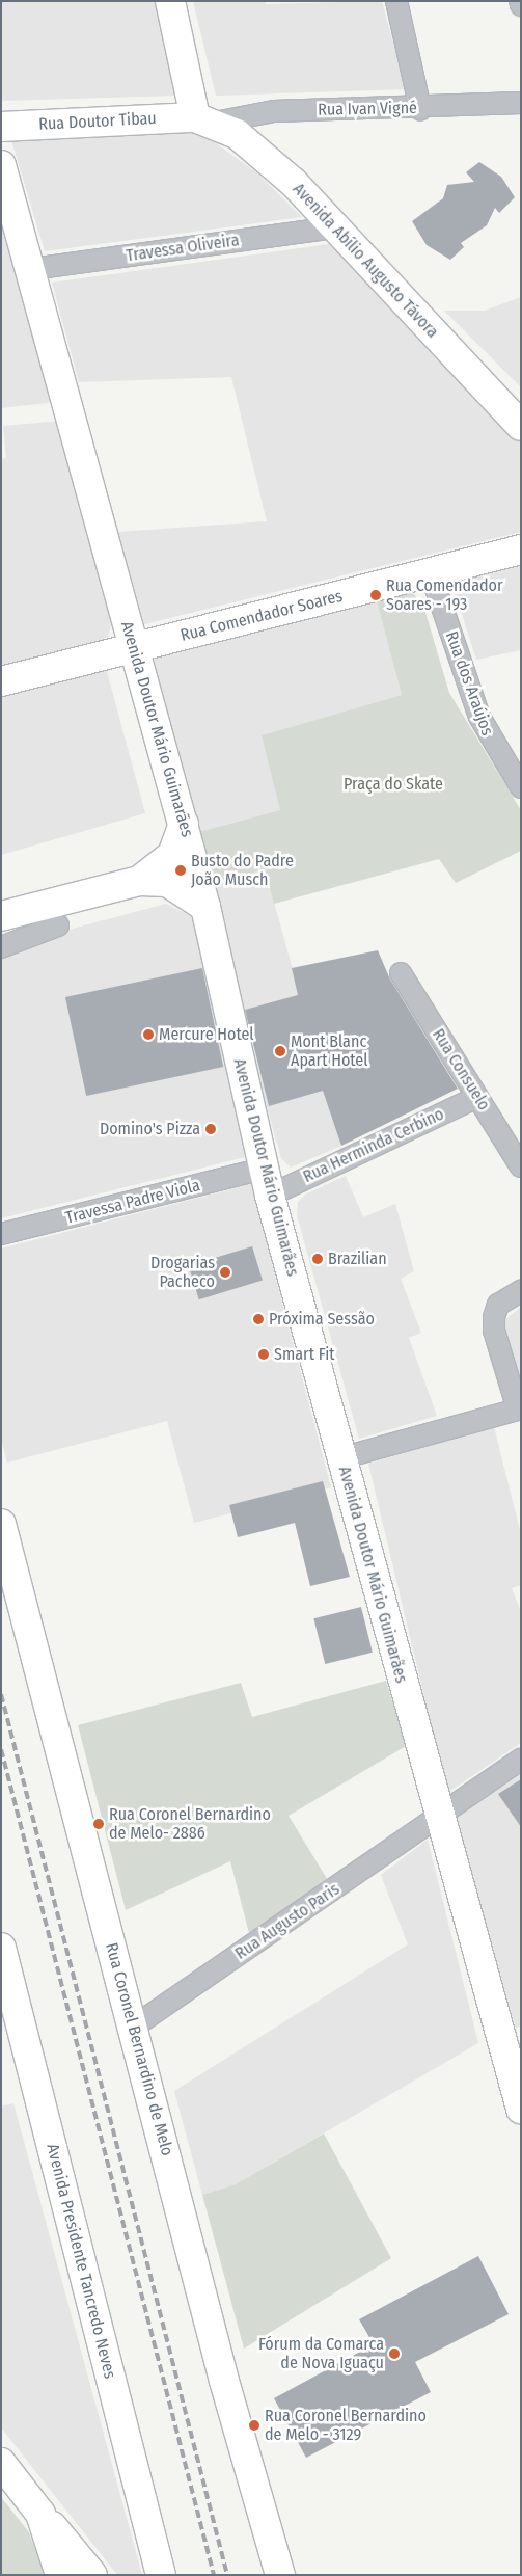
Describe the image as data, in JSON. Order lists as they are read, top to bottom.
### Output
{
  "streets": {
    "main road": [
      "Rua Doutor Tibau",
      "Avenida Abílio Augusto Távora",
      "Rua Comendador Soares",
      "Avenida Doutor Mário Guimarães",
      "Rua Coronel Bernardino de Melo",
      "Avenida Presidente Tancredo Neves"
    ],
    "street": [
      "Rua Ivan Vigné",
      "Travessa Oliveira",
      "Rua dos Araújos",
      "Rua Consuelo",
      "Rua Herminda Cerbino",
      "Travessa Padre Viola",
      "Rua Augusto Paris"
    ]
  },
  "crossings": [
    ["Rua Ivan Vigné", "Rua Doutor Tibau"],
    ["Rua Ivan Vigné", "Avenida Abílio Augusto Távora"],
    ["Rua Doutor Tibau", "Avenida Abílio Augusto Távora"],
    ["Travessa Oliveira", "Avenida Abílio Augusto Távora"],
    ["Travessa Oliveira", "Avenida Doutor Mário Guimarães"],
    ["Rua Comendador Soares", "Rua dos Araújos"],
    ["Rua Comendador Soares", "Avenida Doutor Mário Guimarães"],
    ["Avenida Doutor Mário Guimarães", "Rua Herminda Cerbino"],
    ["Avenida Doutor Mário Guimarães", "Travessa Padre Viola"],
    ["Avenida Doutor Mário Guimarães", "Rua Augusto Paris"],
    ["Rua Consuelo", "Rua Herminda Cerbino"],
    ["Rua Herminda Cerbino", "Travessa Padre Viola"],
    ["Rua Augusto Paris", "Rua Coronel Bernardino de Melo"]
  ],
  "parks": ["Praça do Skate"],
  "places": [
    "Rua Comendador Soares - 193",
    "Busto do Padre João Musch",
    "Mercure Hotel",
    "Mont Blanc Apart Hotel",
    "Domino's Pizza",
    "Brazilian",
    "Drogarias Pacheco",
    "Próxima Sessão",
    "Smart Fit",
    "Rua Coronel Bernardino de Melo- 2886",
    "Fórum da Comarca de Nova Iguaçu",
    "Rua Coronel Bernardino de Melo - 3129"
  ]
}
